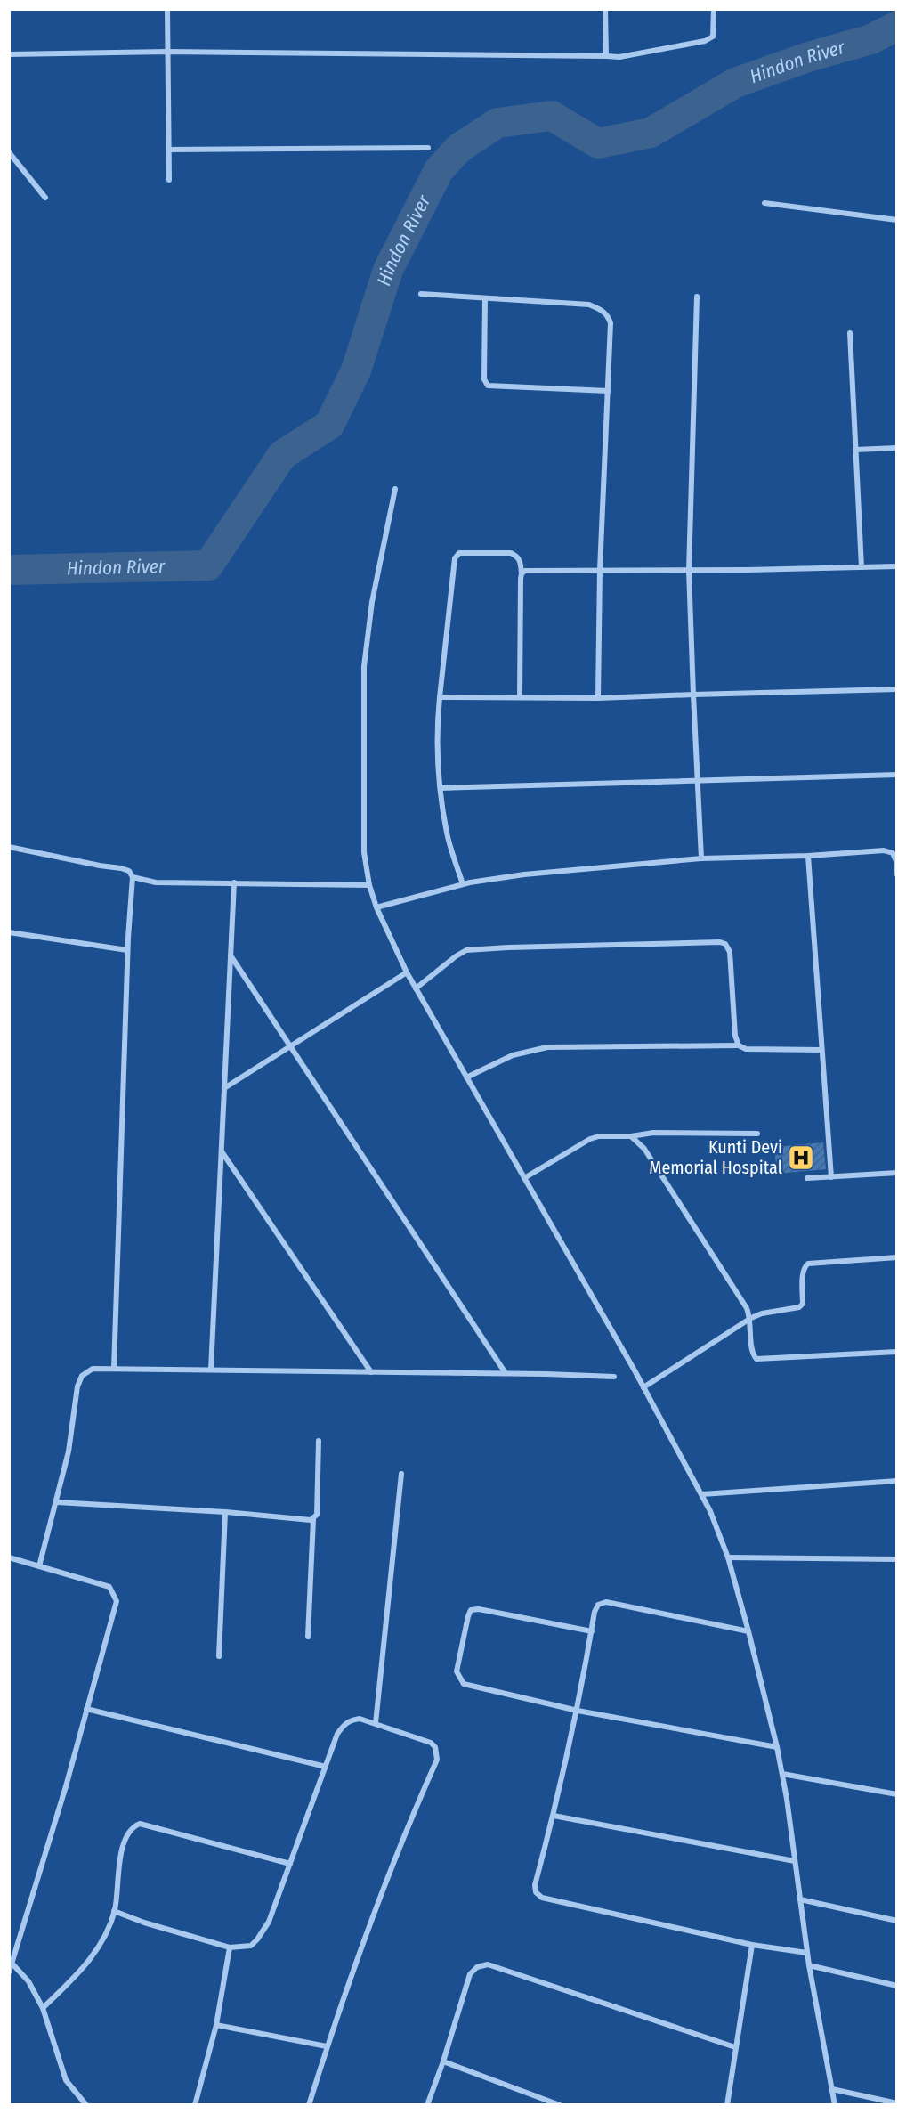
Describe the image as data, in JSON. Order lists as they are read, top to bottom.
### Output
{
  "water": ["Hindon River"],
  "places": {
    "hospital": ["Kunti Devi Memorial Hospital"]
  }
}
